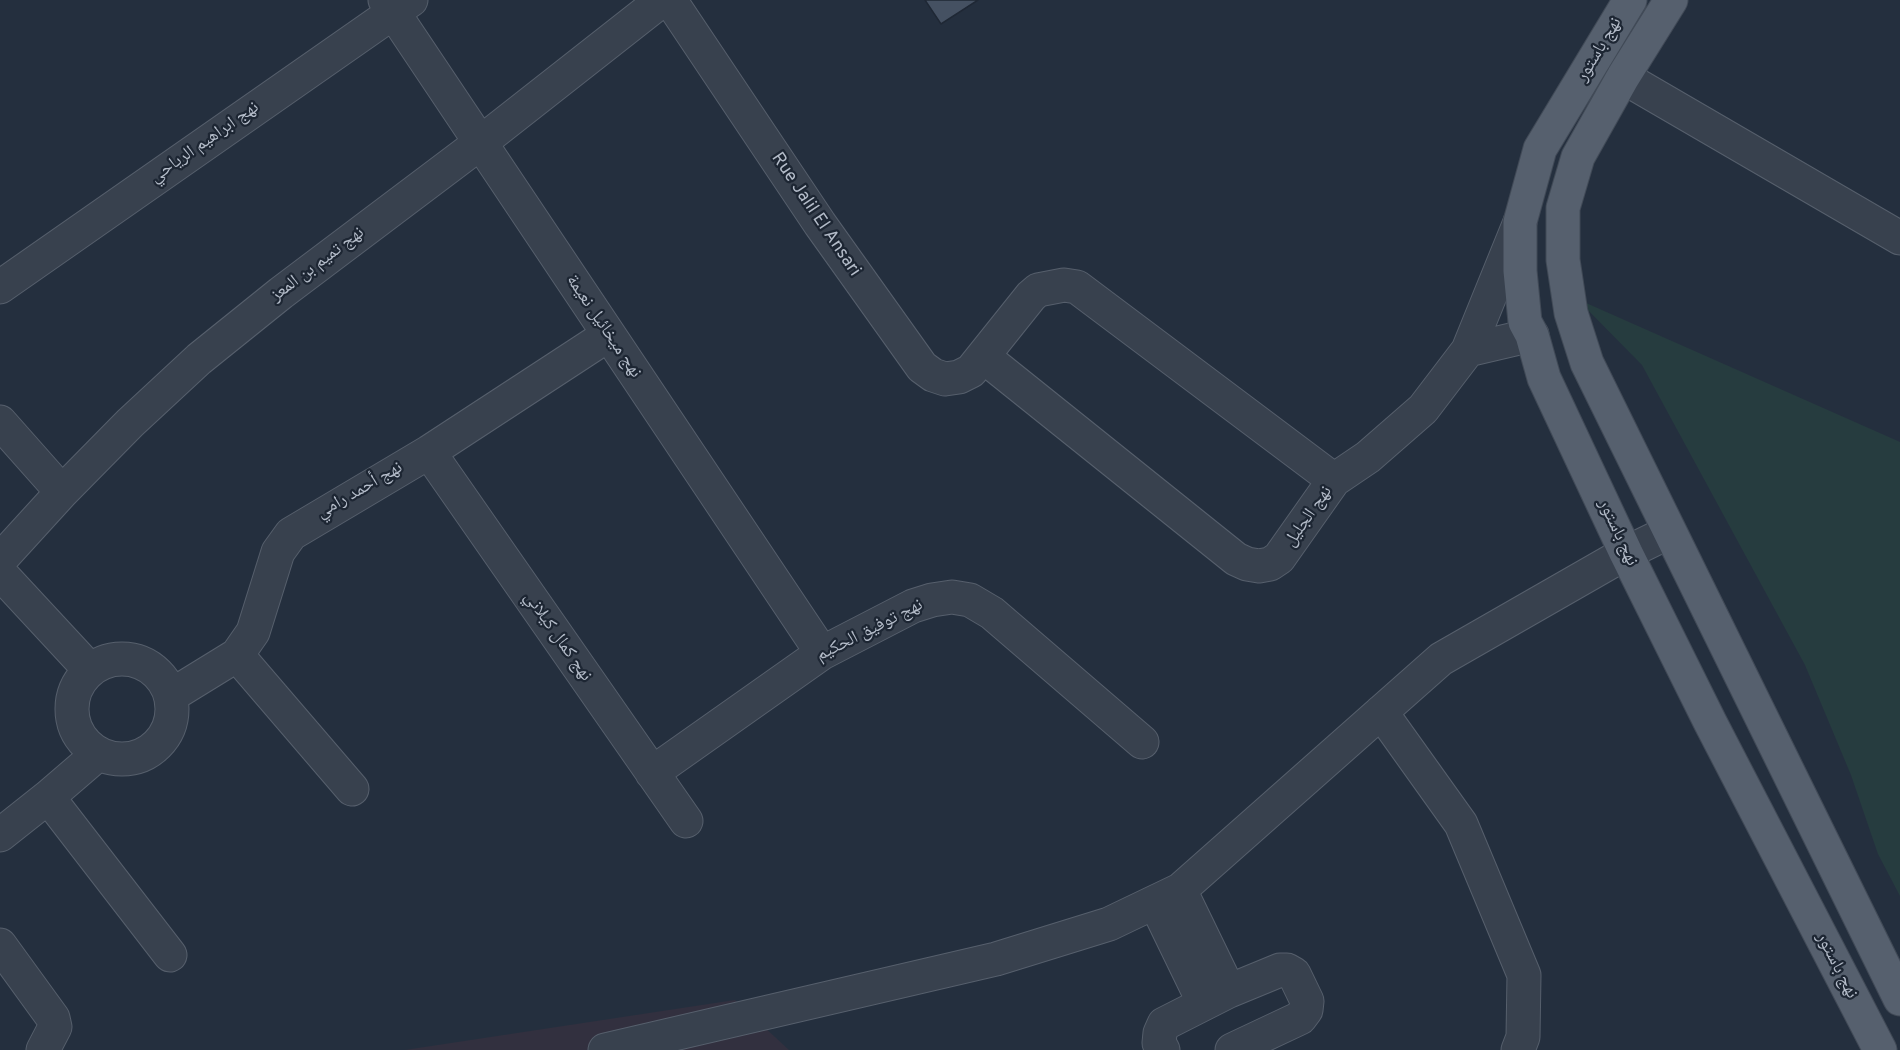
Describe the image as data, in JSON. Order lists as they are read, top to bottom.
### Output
{
  "streets": {
    "main road": ["نهج باستور"],
    "street": [
      "نهج ابراهيم الرياحي",
      "Rue Jalil El Ansari",
      "نهج تميم بن المعز",
      "نهج ميخائيل نعيمة",
      "نهج أحمد رامي",
      "نهج الجليل",
      "نهج توفيق الحكيم",
      "نهج كمال كيلاني"
    ]
  },
  "crossings": [
    ["نهج ابراهيم الرياحي", "نهج ميخائيل نعيمة"],
    ["Rue Jalil El Ansari", "نهج الجليل"],
    ["نهج تميم بن المعز", "نهج ميخائيل نعيمة"],
    ["نهج ميخائيل نعيمة", "نهج أحمد رامي"],
    ["نهج ميخائيل نعيمة", "نهج توفيق الحكيم"],
    ["نهج أحمد رامي", "نهج كمال كيلاني"],
    ["نهج توفيق الحكيم", "نهج كمال كيلاني"]
  ]
}
